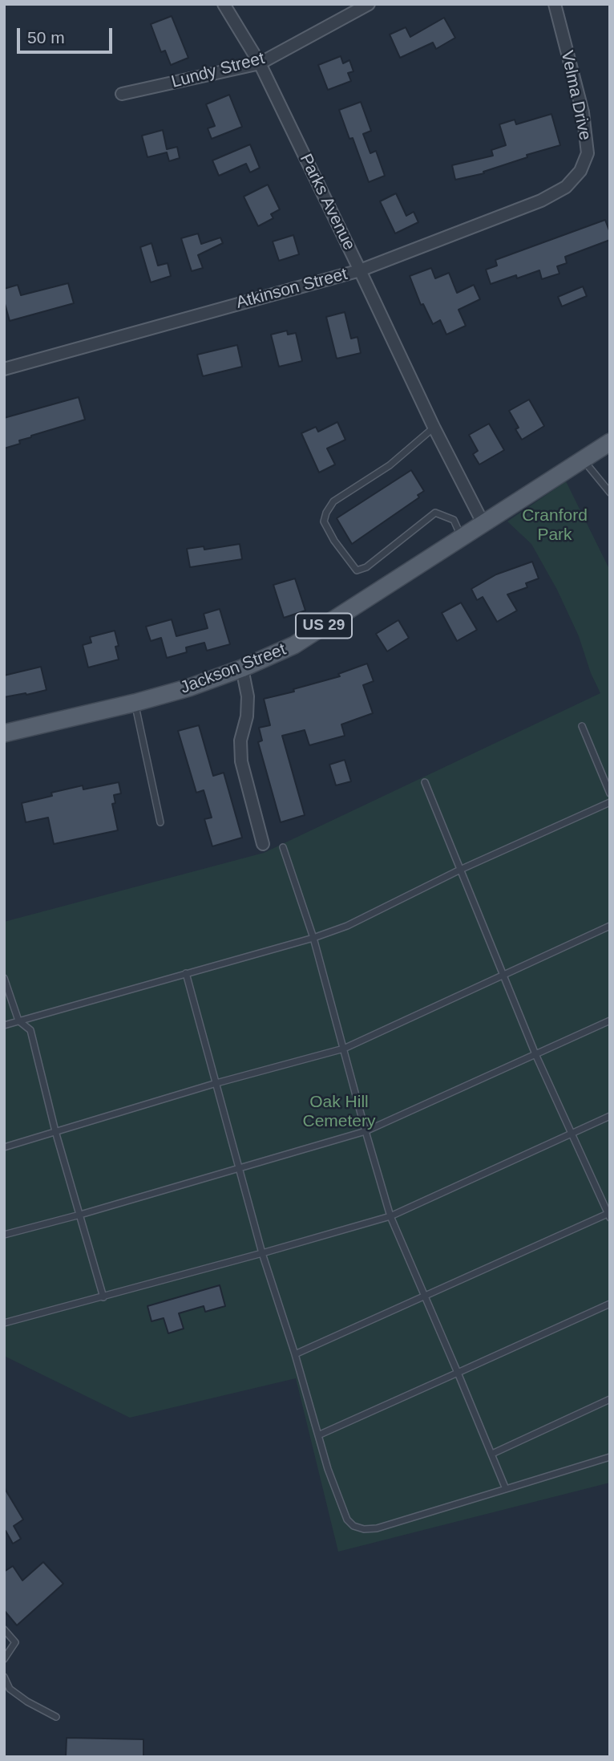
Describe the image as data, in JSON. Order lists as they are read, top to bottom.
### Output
{
  "streets": {
    "main road": ["US 29", "Jackson Street"],
    "street": [
      "Lundy Street",
      "Velma Drive",
      "Parks Avenue",
      "Atkinson Street"
    ]
  },
  "crossings": [
    ["Lundy Street", "Parks Avenue"],
    ["Velma Drive", "Atkinson Street"],
    ["Parks Avenue", "Atkinson Street"],
    ["Parks Avenue", "Jackson Street"]
  ],
  "parks": ["Cranford Park", "Oak Hill Cemetery"],
  "scale_bar": "50 m"
}
